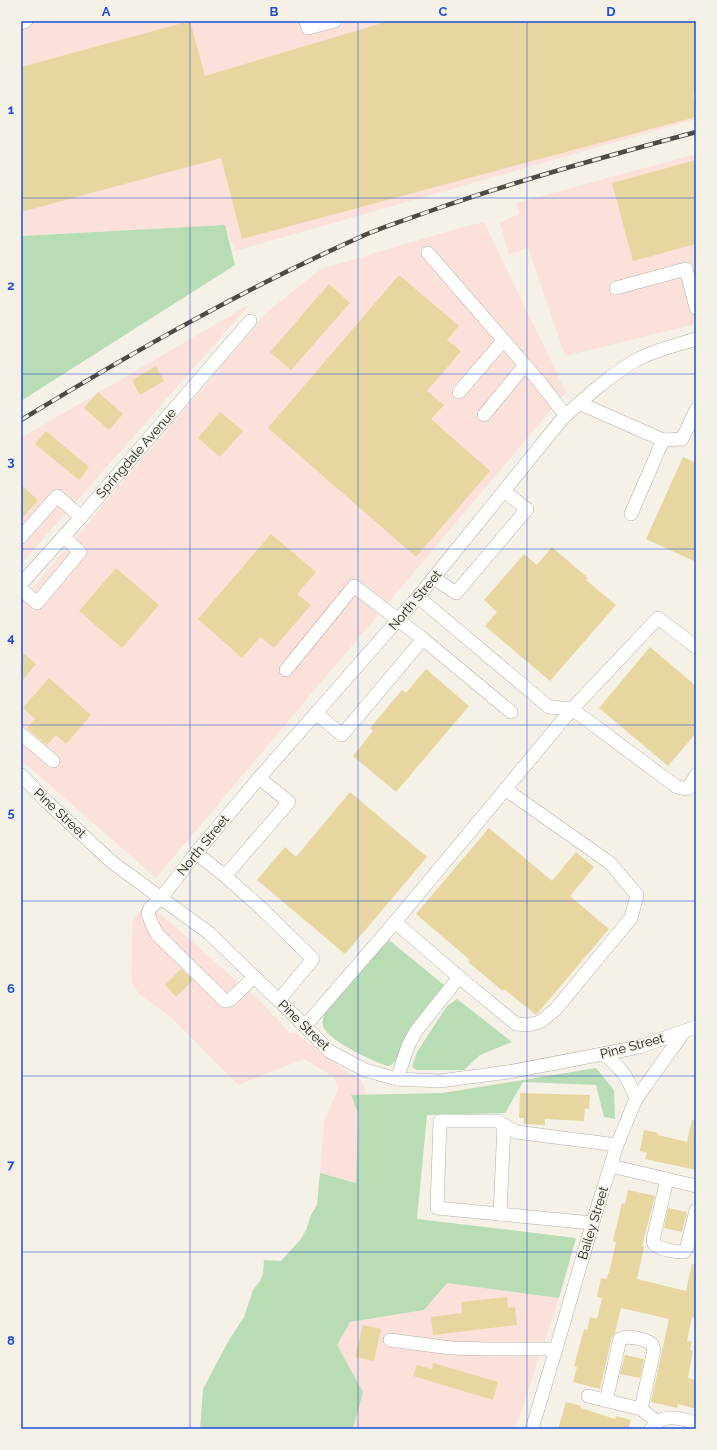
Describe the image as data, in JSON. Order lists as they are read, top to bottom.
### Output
{
  "streets": {
    "street": [
      "Springdale Avenue",
      "North Street",
      "Pine Street",
      "Bailey Street"
    ]
  },
  "crossings": [
    ["North Street", "Pine Street"],
    ["Pine Street", "Bailey Street"]
  ],
  "grid": {
    "columns": [
      "A",
      "B",
      "C",
      "D"
    ],
    "rows": [
      "1",
      "2",
      "3",
      "4",
      "5",
      "6",
      "7",
      "8"
    ]
  }
}
